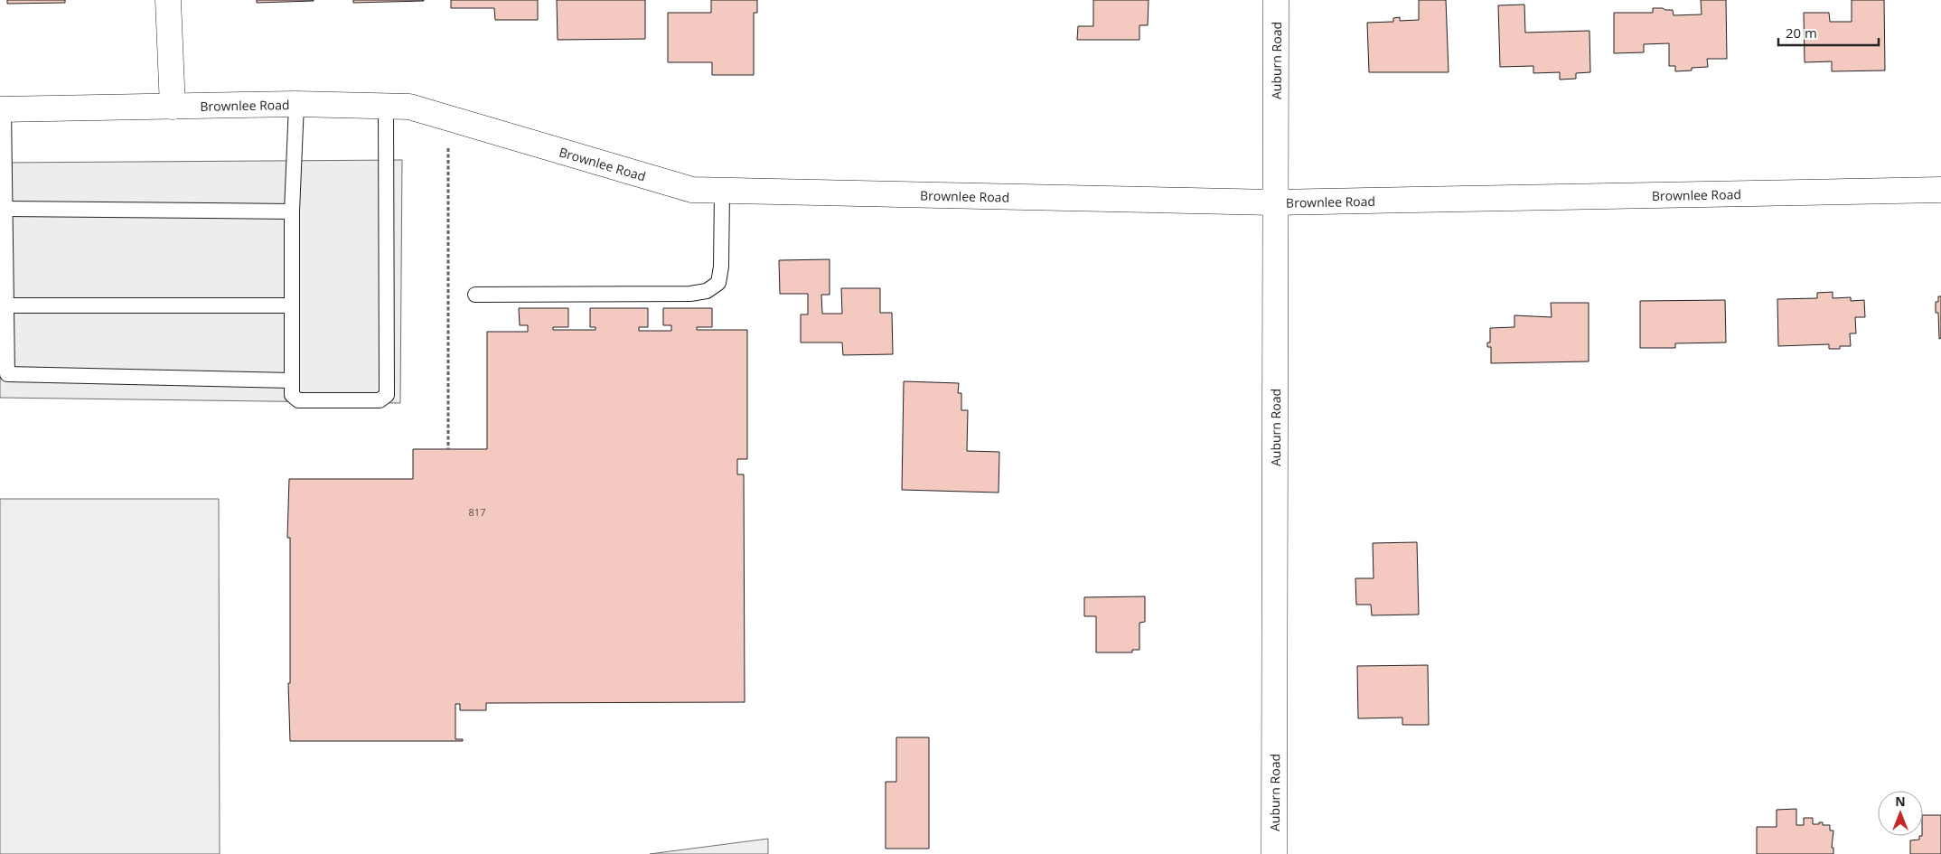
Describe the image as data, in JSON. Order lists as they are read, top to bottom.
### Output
{
  "streets": {
    "street": ["Auburn Road", "Brownlee Road"]
  },
  "crossings": [
    ["Auburn Road", "Brownlee Road"]
  ],
  "house_numbers": ["817"],
  "scale_bar": "20 m",
  "north": "top"
}
